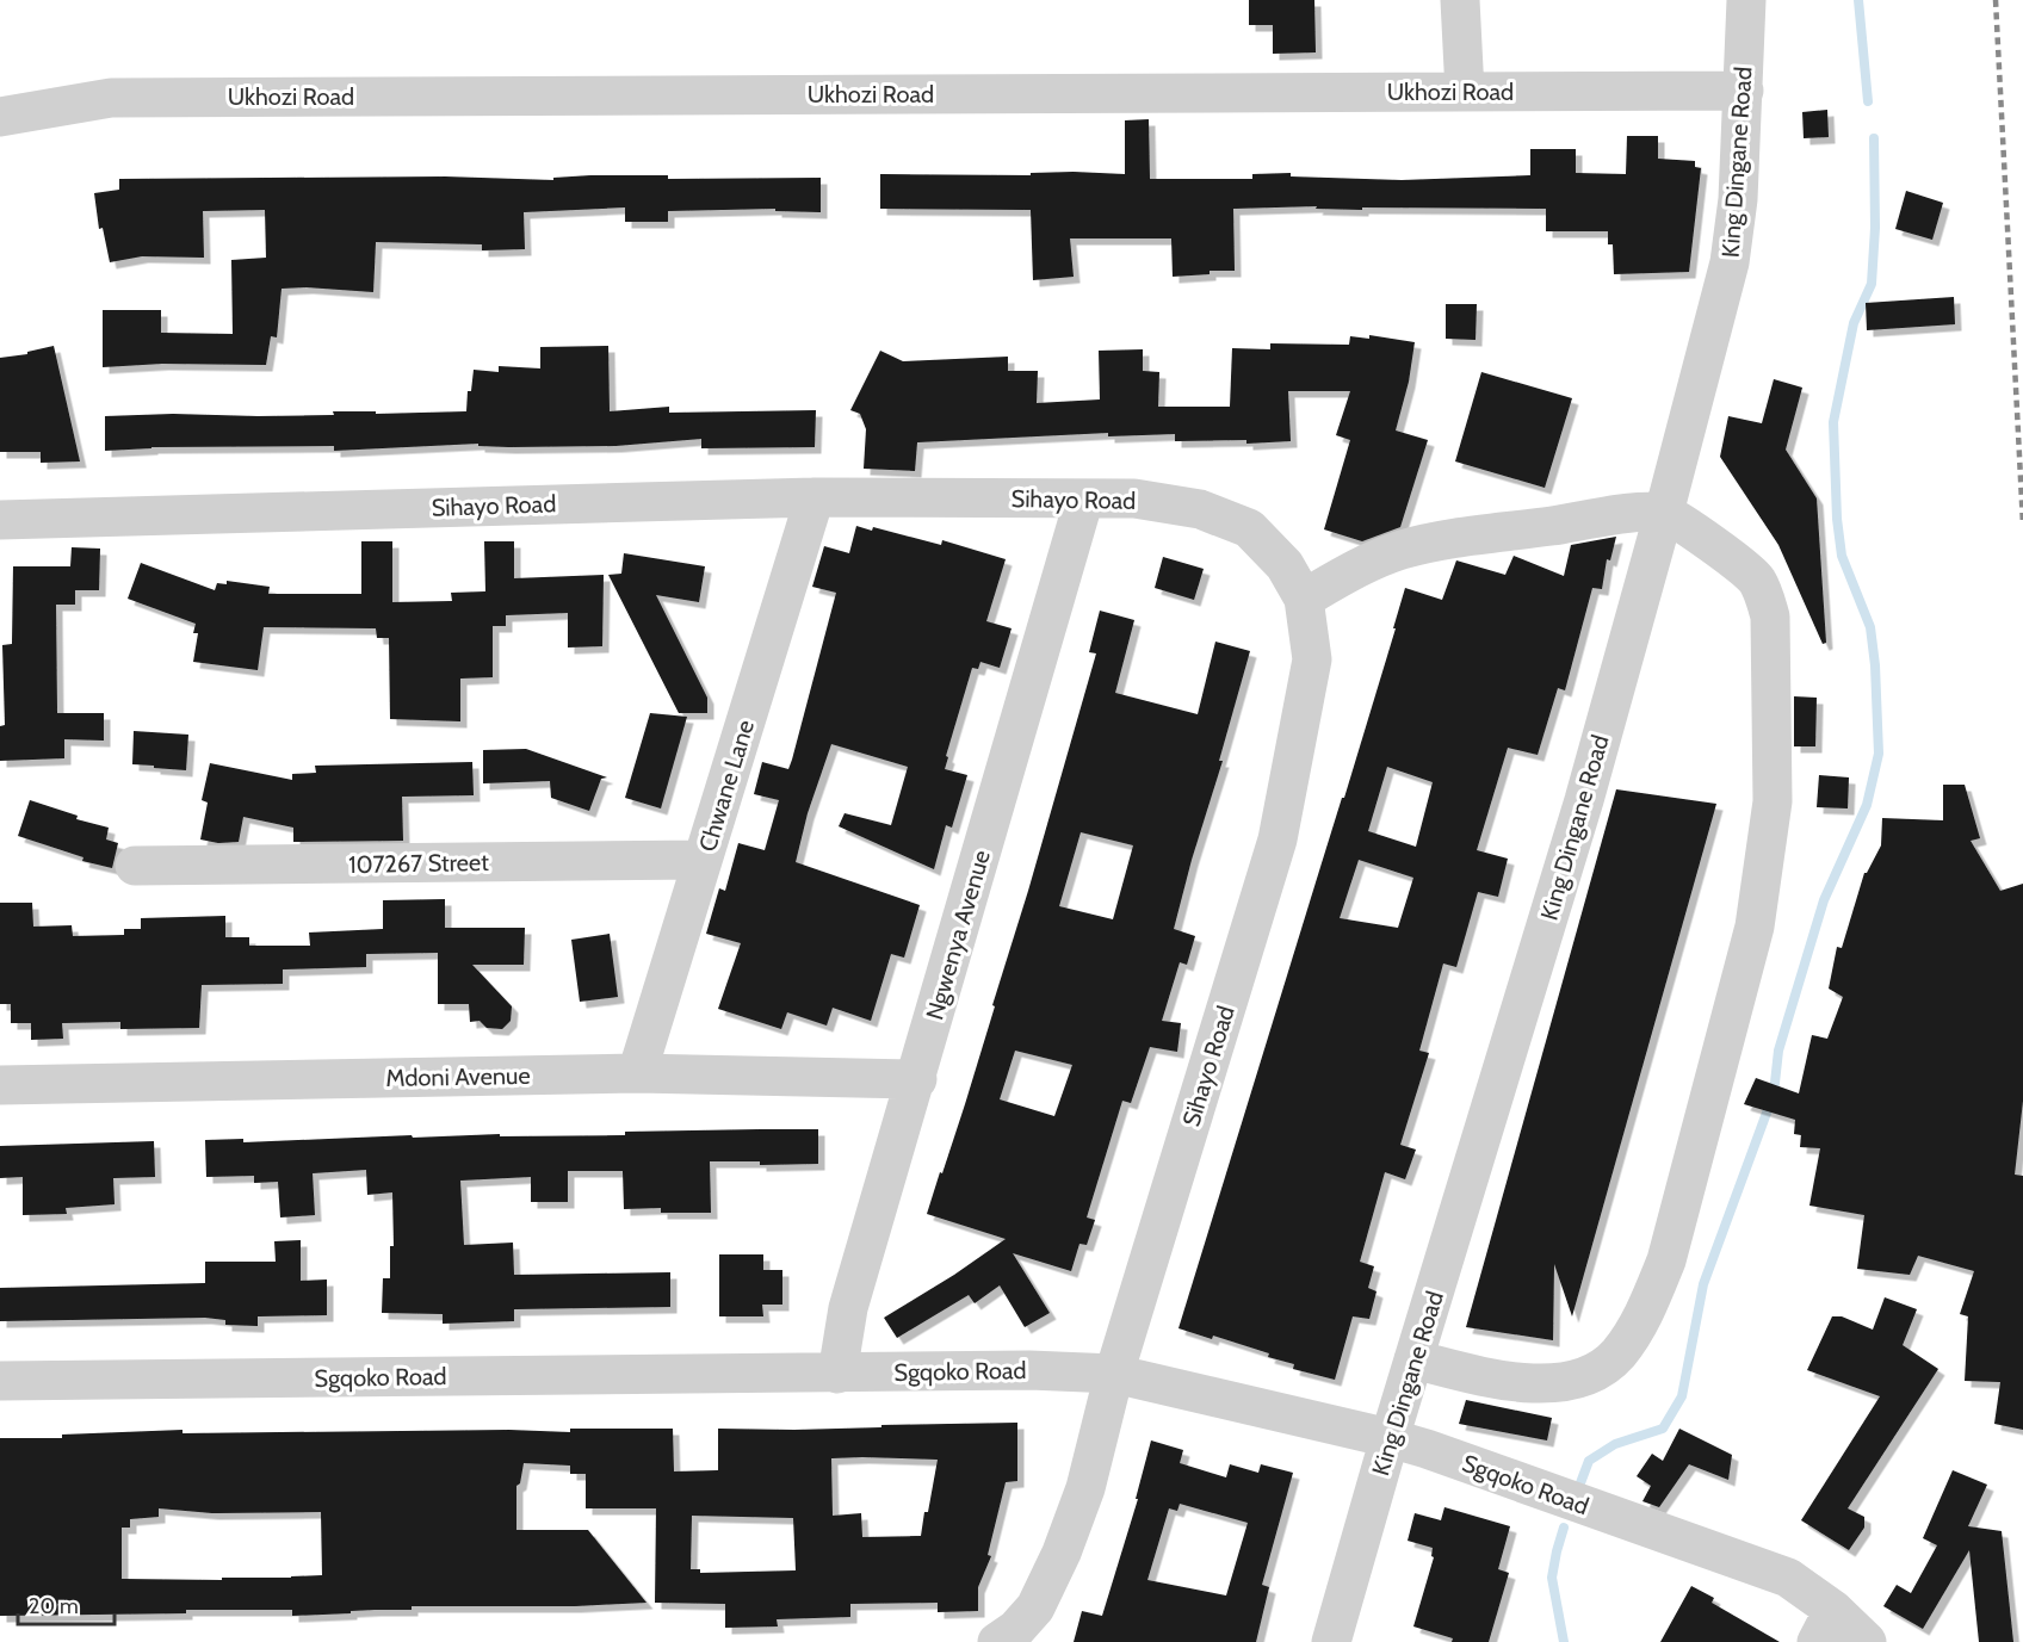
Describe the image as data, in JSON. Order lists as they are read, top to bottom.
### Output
{
  "streets": {
    "street": [
      "Ukhozi Road",
      "King Dingane Road",
      "Sihayo Road",
      "Chwane Lane",
      "107267 Street",
      "Ngwenya Avenue",
      "Mdoni Avenue",
      "Sgqoko Road"
    ]
  },
  "crossings": [
    ["Ukhozi Road", "King Dingane Road"],
    ["King Dingane Road", "Sgqoko Road"],
    ["Sihayo Road", "Chwane Lane"],
    ["Sihayo Road", "Ngwenya Avenue"],
    ["Sihayo Road", "Sgqoko Road"],
    ["Chwane Lane", "107267 Street"],
    ["Chwane Lane", "Mdoni Avenue"],
    ["Ngwenya Avenue", "Mdoni Avenue"],
    ["Ngwenya Avenue", "Sgqoko Road"]
  ],
  "scale_bar": "20 m"
}
